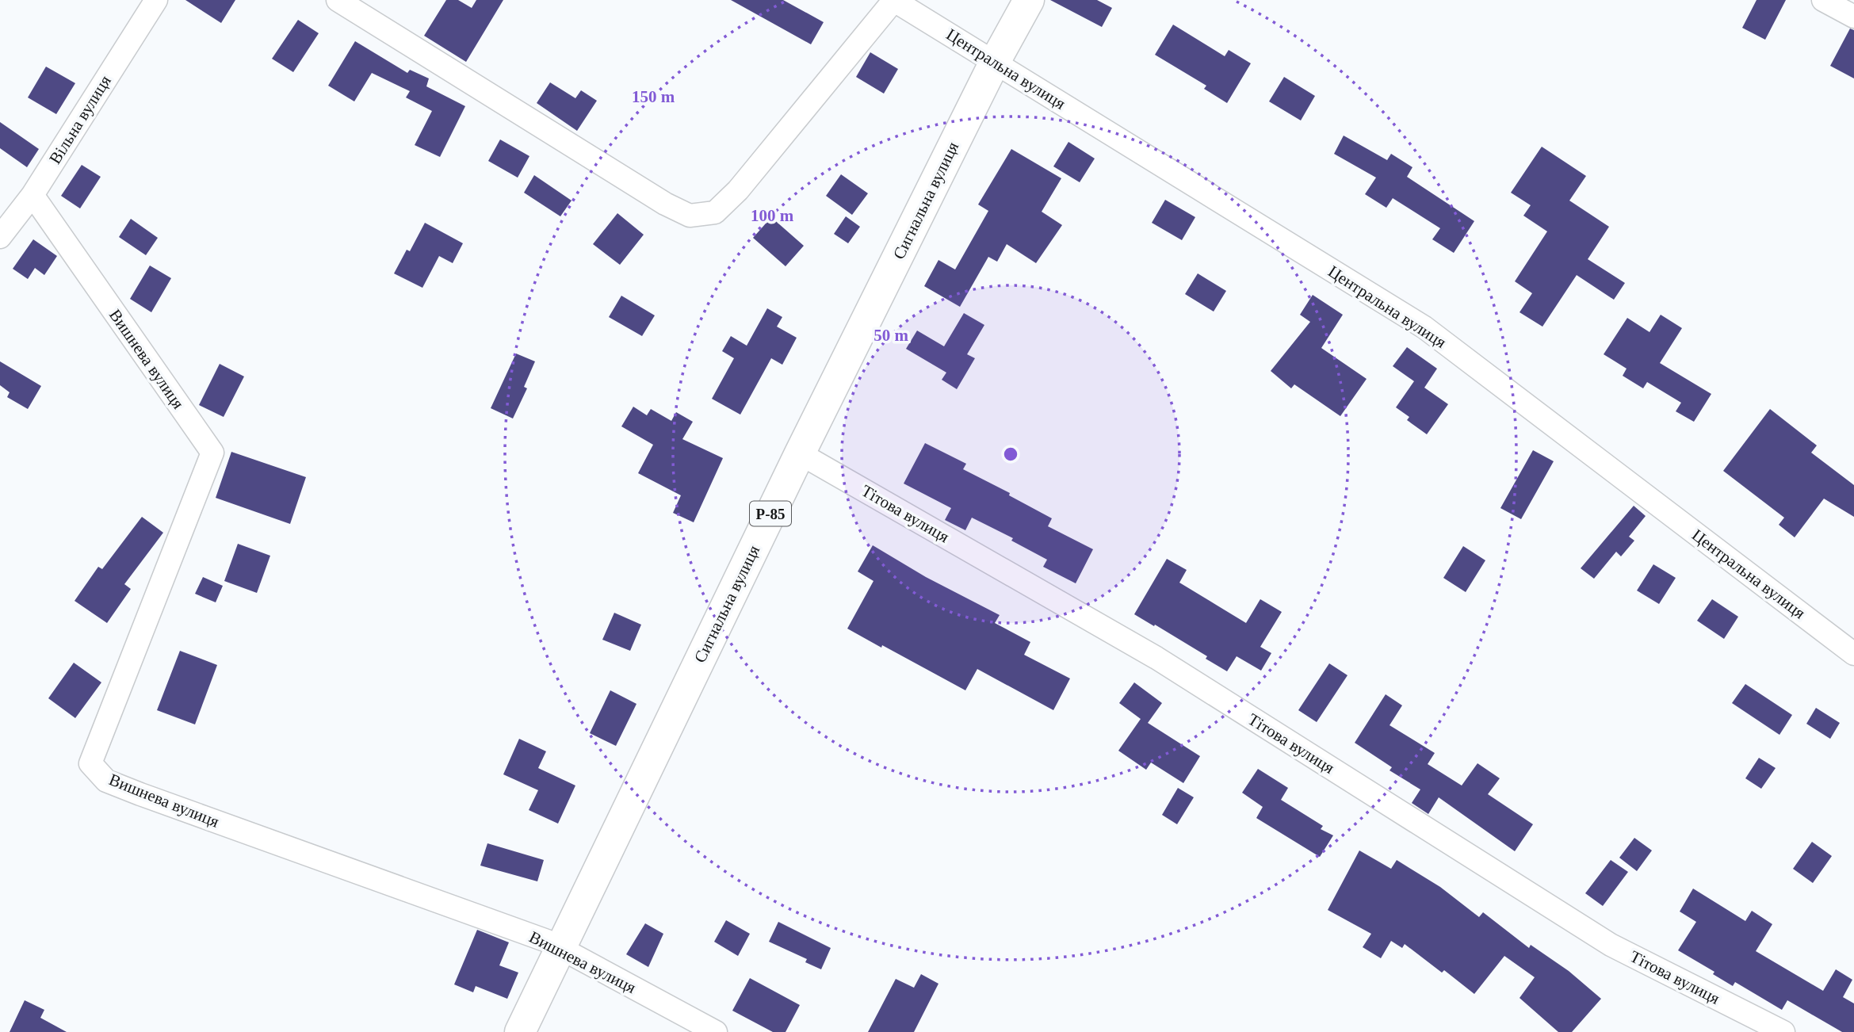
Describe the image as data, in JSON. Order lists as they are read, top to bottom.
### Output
{
  "streets": {
    "main road": ["Сигнальна вулиця", "Р-85"],
    "street": [
      "Центральна вулиця",
      "Вільна вулиця",
      "Вишнева вулиця",
      "Тітова вулиця"
    ]
  },
  "crossings": [
    ["Центральна вулиця", "Сигнальна вулиця"],
    ["Вільна вулиця", "Вишнева вулиця"],
    ["Сигнальна вулиця", "Вишнева вулиця"],
    ["Сигнальна вулиця", "Тітова вулиця"]
  ],
  "rings": ["150 m", "100 m", "50 m"]
}
